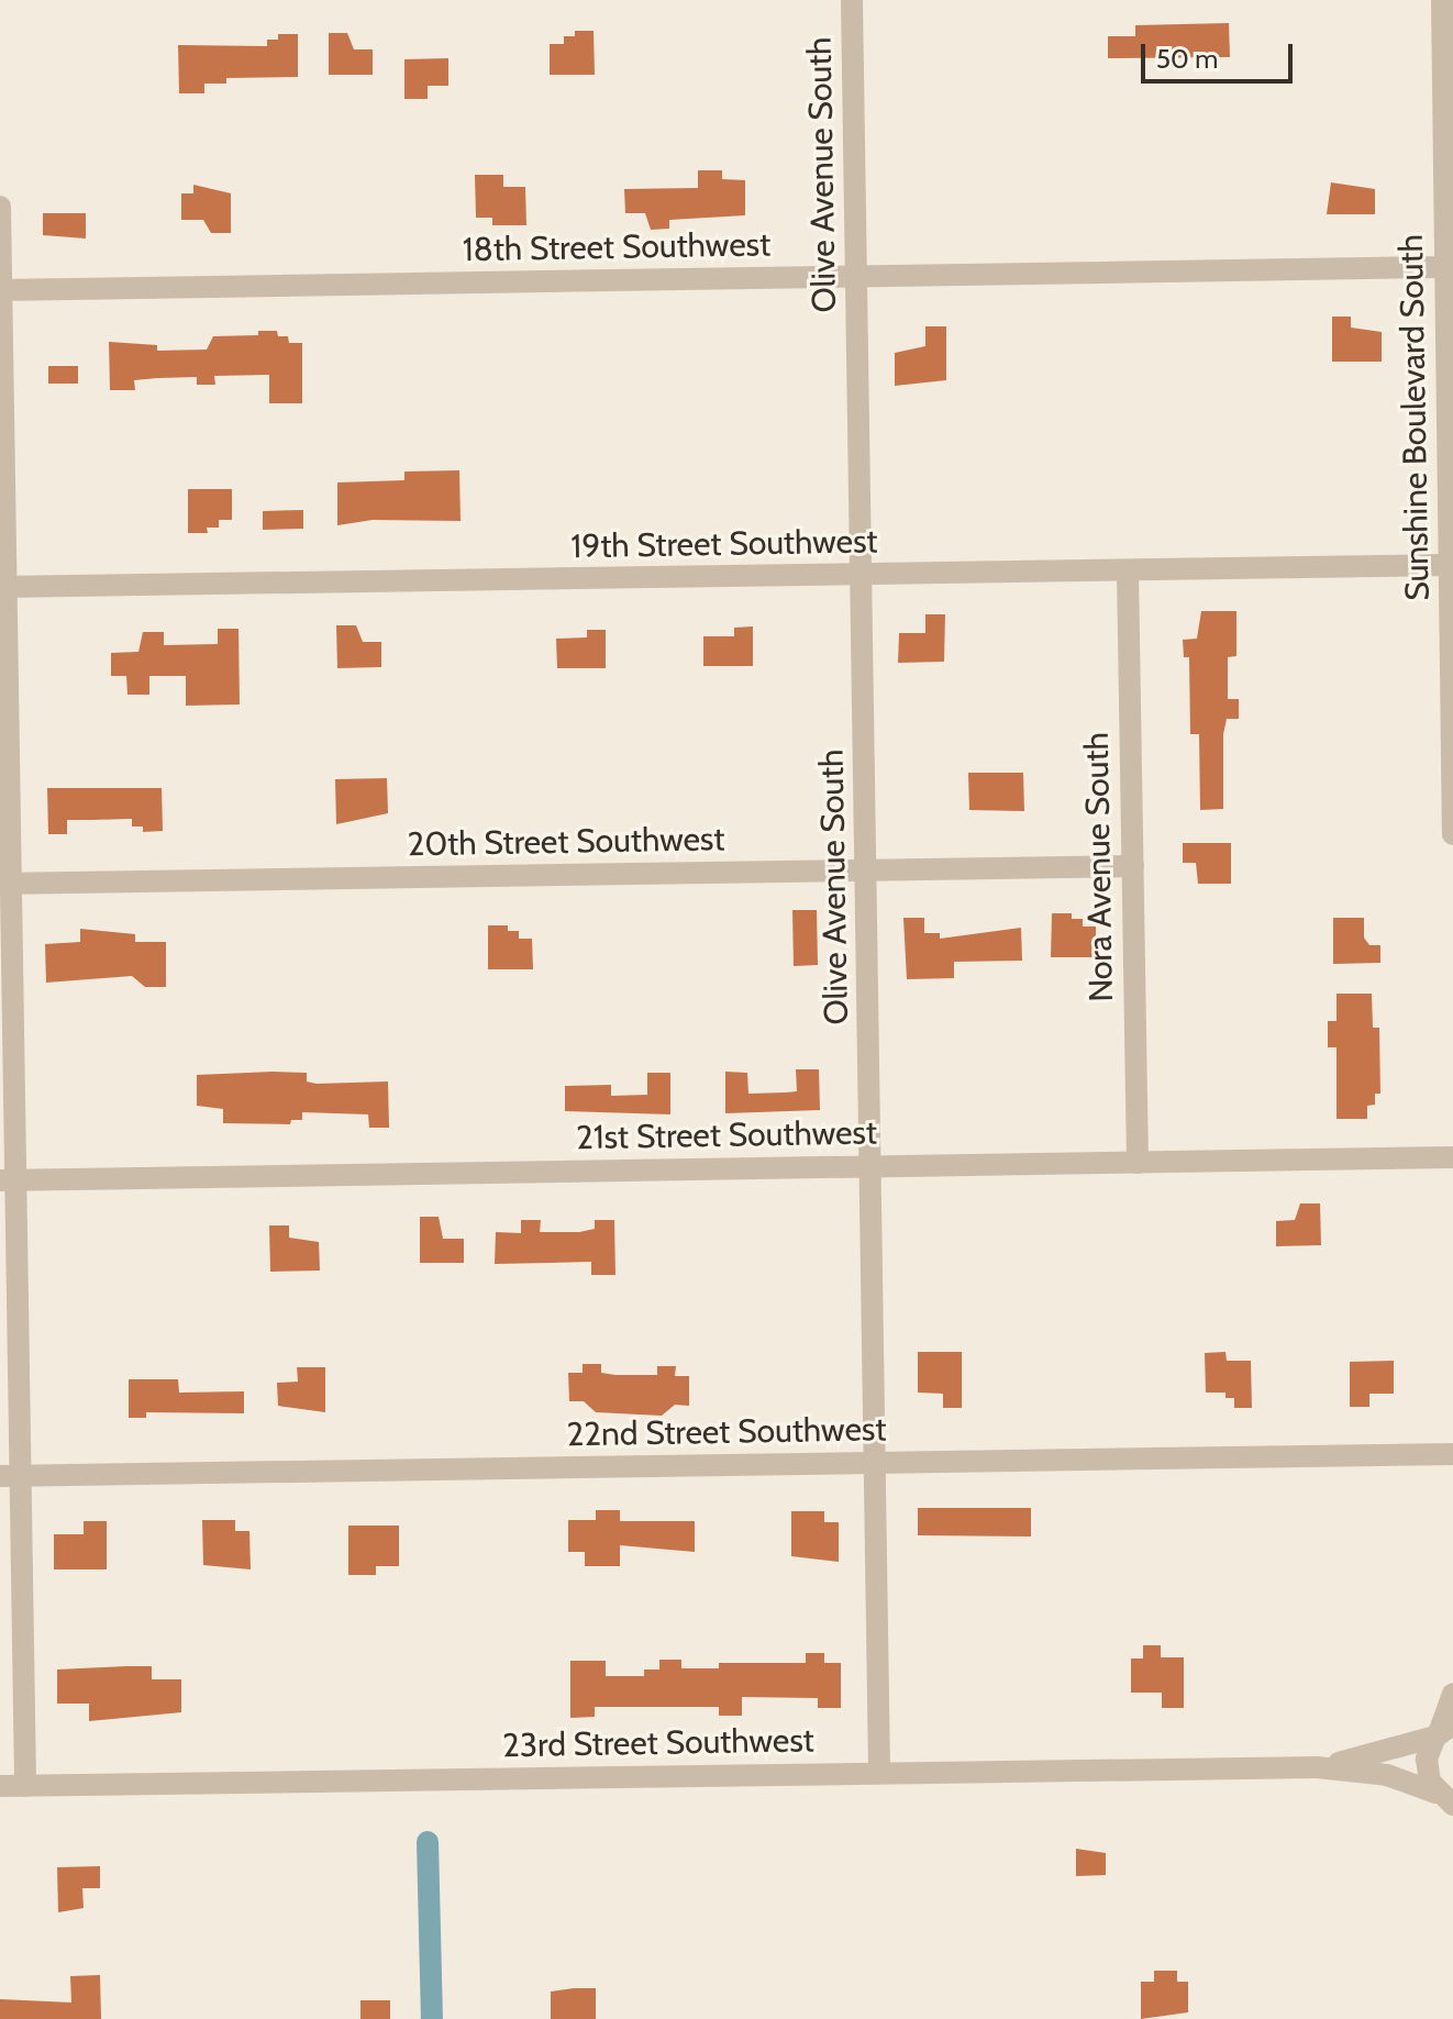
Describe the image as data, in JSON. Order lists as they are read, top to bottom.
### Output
{
  "streets": {
    "street": [
      "Olive Avenue South",
      "18th Street Southwest",
      "Sunshine Boulevard South",
      "19th Street Southwest",
      "20th Street Southwest",
      "Nora Avenue South",
      "21st Street Southwest",
      "22nd Street Southwest",
      "23rd Street Southwest"
    ]
  },
  "crossings": [
    ["Olive Avenue South", "18th Street Southwest"],
    ["Olive Avenue South", "19th Street Southwest"],
    ["Olive Avenue South", "20th Street Southwest"],
    ["Olive Avenue South", "21st Street Southwest"],
    ["Olive Avenue South", "22nd Street Southwest"],
    ["Olive Avenue South", "23rd Street Southwest"],
    ["18th Street Southwest", "Sunshine Boulevard South"],
    ["Sunshine Boulevard South", "19th Street Southwest"],
    ["19th Street Southwest", "Nora Avenue South"],
    ["20th Street Southwest", "Nora Avenue South"],
    ["Nora Avenue South", "21st Street Southwest"]
  ],
  "scale_bar": "50 m"
}
